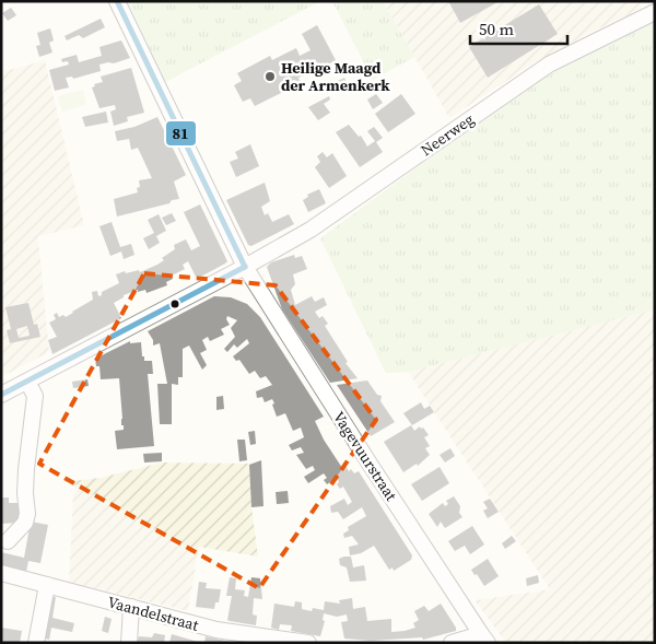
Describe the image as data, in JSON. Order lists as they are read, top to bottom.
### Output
{
  "streets": {
    "street": ["Neerweg", "Vagevuurstraat", "Vaandelstraat"]
  },
  "crossings": [
    ["Neerweg", "Vagevuurstraat"]
  ],
  "places": ["Heilige Maagd der Armenkerk"],
  "lines": ["transit line 81"],
  "scale_bar": "50 m"
}
